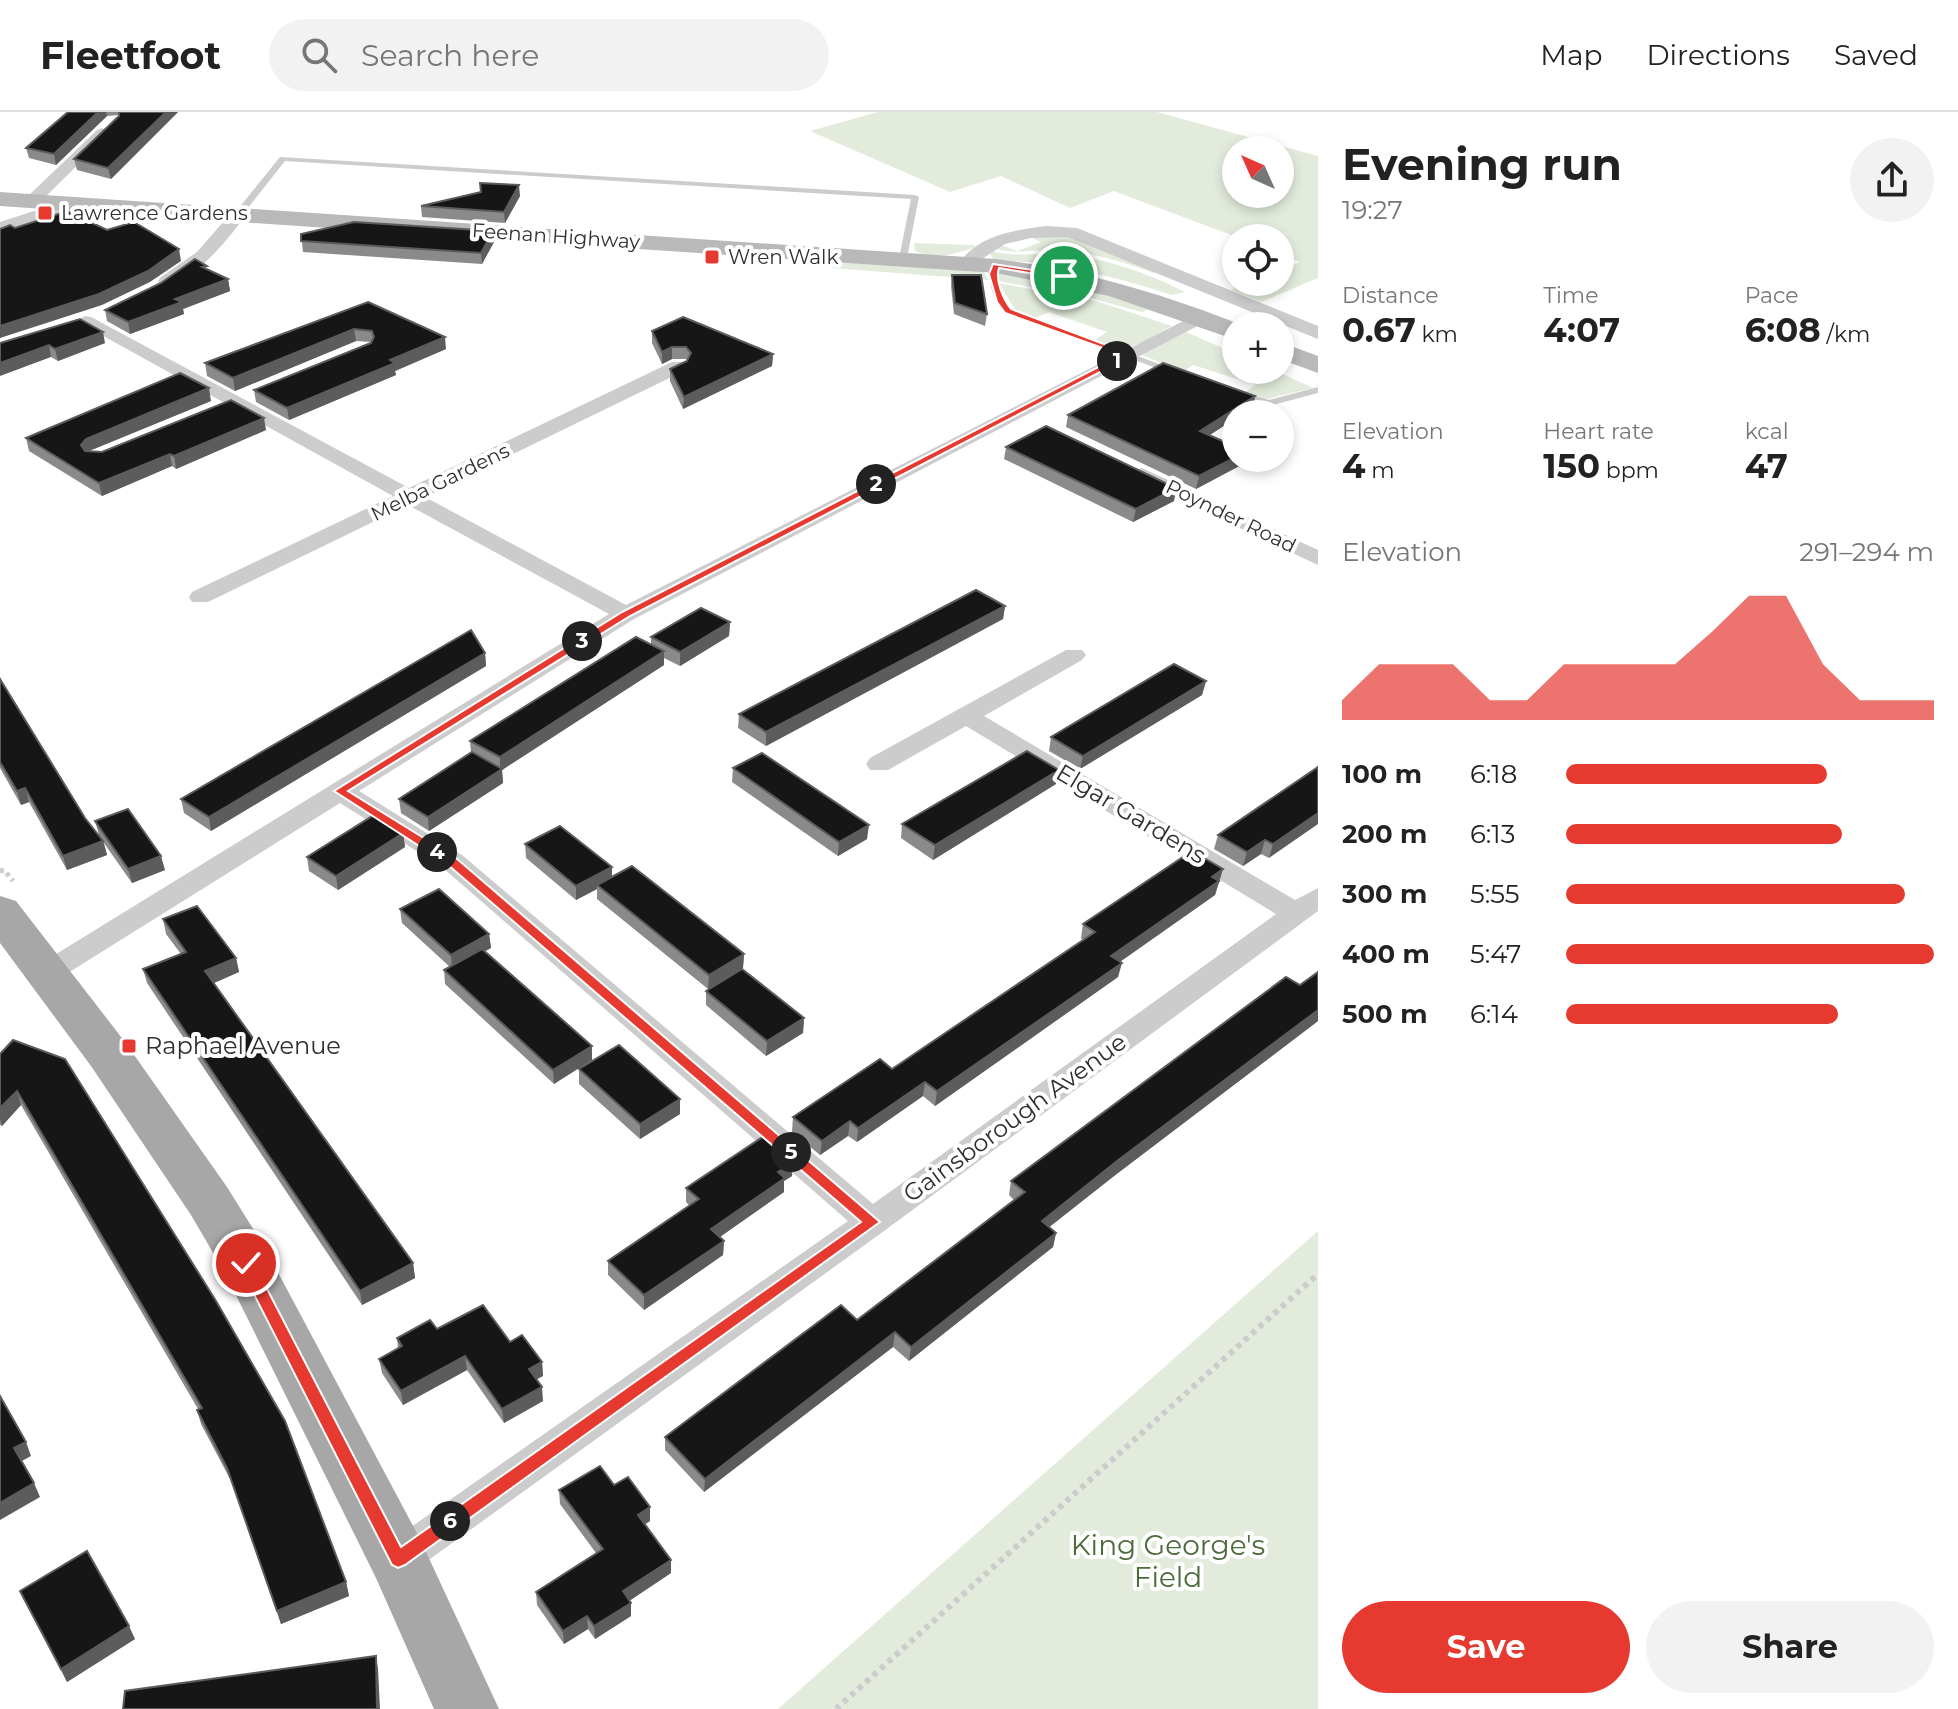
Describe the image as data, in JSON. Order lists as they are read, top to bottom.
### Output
{
  "streets": {
    "street": [
      "Feenan Highway",
      "Melba Gardens",
      "Poynder Road",
      "Elgar Gardens",
      "Gainsborough Avenue"
    ]
  },
  "crossings": [
    ["Elgar Gardens", "Gainsborough Avenue"]
  ],
  "parks": ["King George's Field"],
  "places": {
    "transit": ["Lawrence Gardens", "Wren Walk", "Raphael Avenue"]
  },
  "north": "top left",
  "page": {
    "header": "Fleetfoot",
    "search": "Search here",
    "nav": ["Map", "Directions", "Saved"],
    "heading": ["Evening run", "19:27"],
    "map_buttons": ["+", "−"],
    "stats": [
      ["Distance", "0.67 km"],
      ["Time", "4:07"],
      ["Pace", "6:08 /km"],
      ["Elevation", "4 m"],
      ["Heart rate", "150 bpm"],
      ["kcal", "47"]
    ],
    "pins": [
      "1",
      "2",
      "3",
      "4",
      "5",
      "6"
    ],
    "chart": ["Elevation", "291–294 m"],
    "list": [
      {
        "name": "100 m",
        "note": "6:18"
      },
      {
        "name": "200 m",
        "note": "6:13"
      },
      {
        "name": "300 m",
        "note": "5:55"
      },
      {
        "name": "400 m",
        "note": "5:47"
      },
      {
        "name": "500 m",
        "note": "6:14"
      }
    ],
    "buttons": ["Save", "Share"]
  }
}
